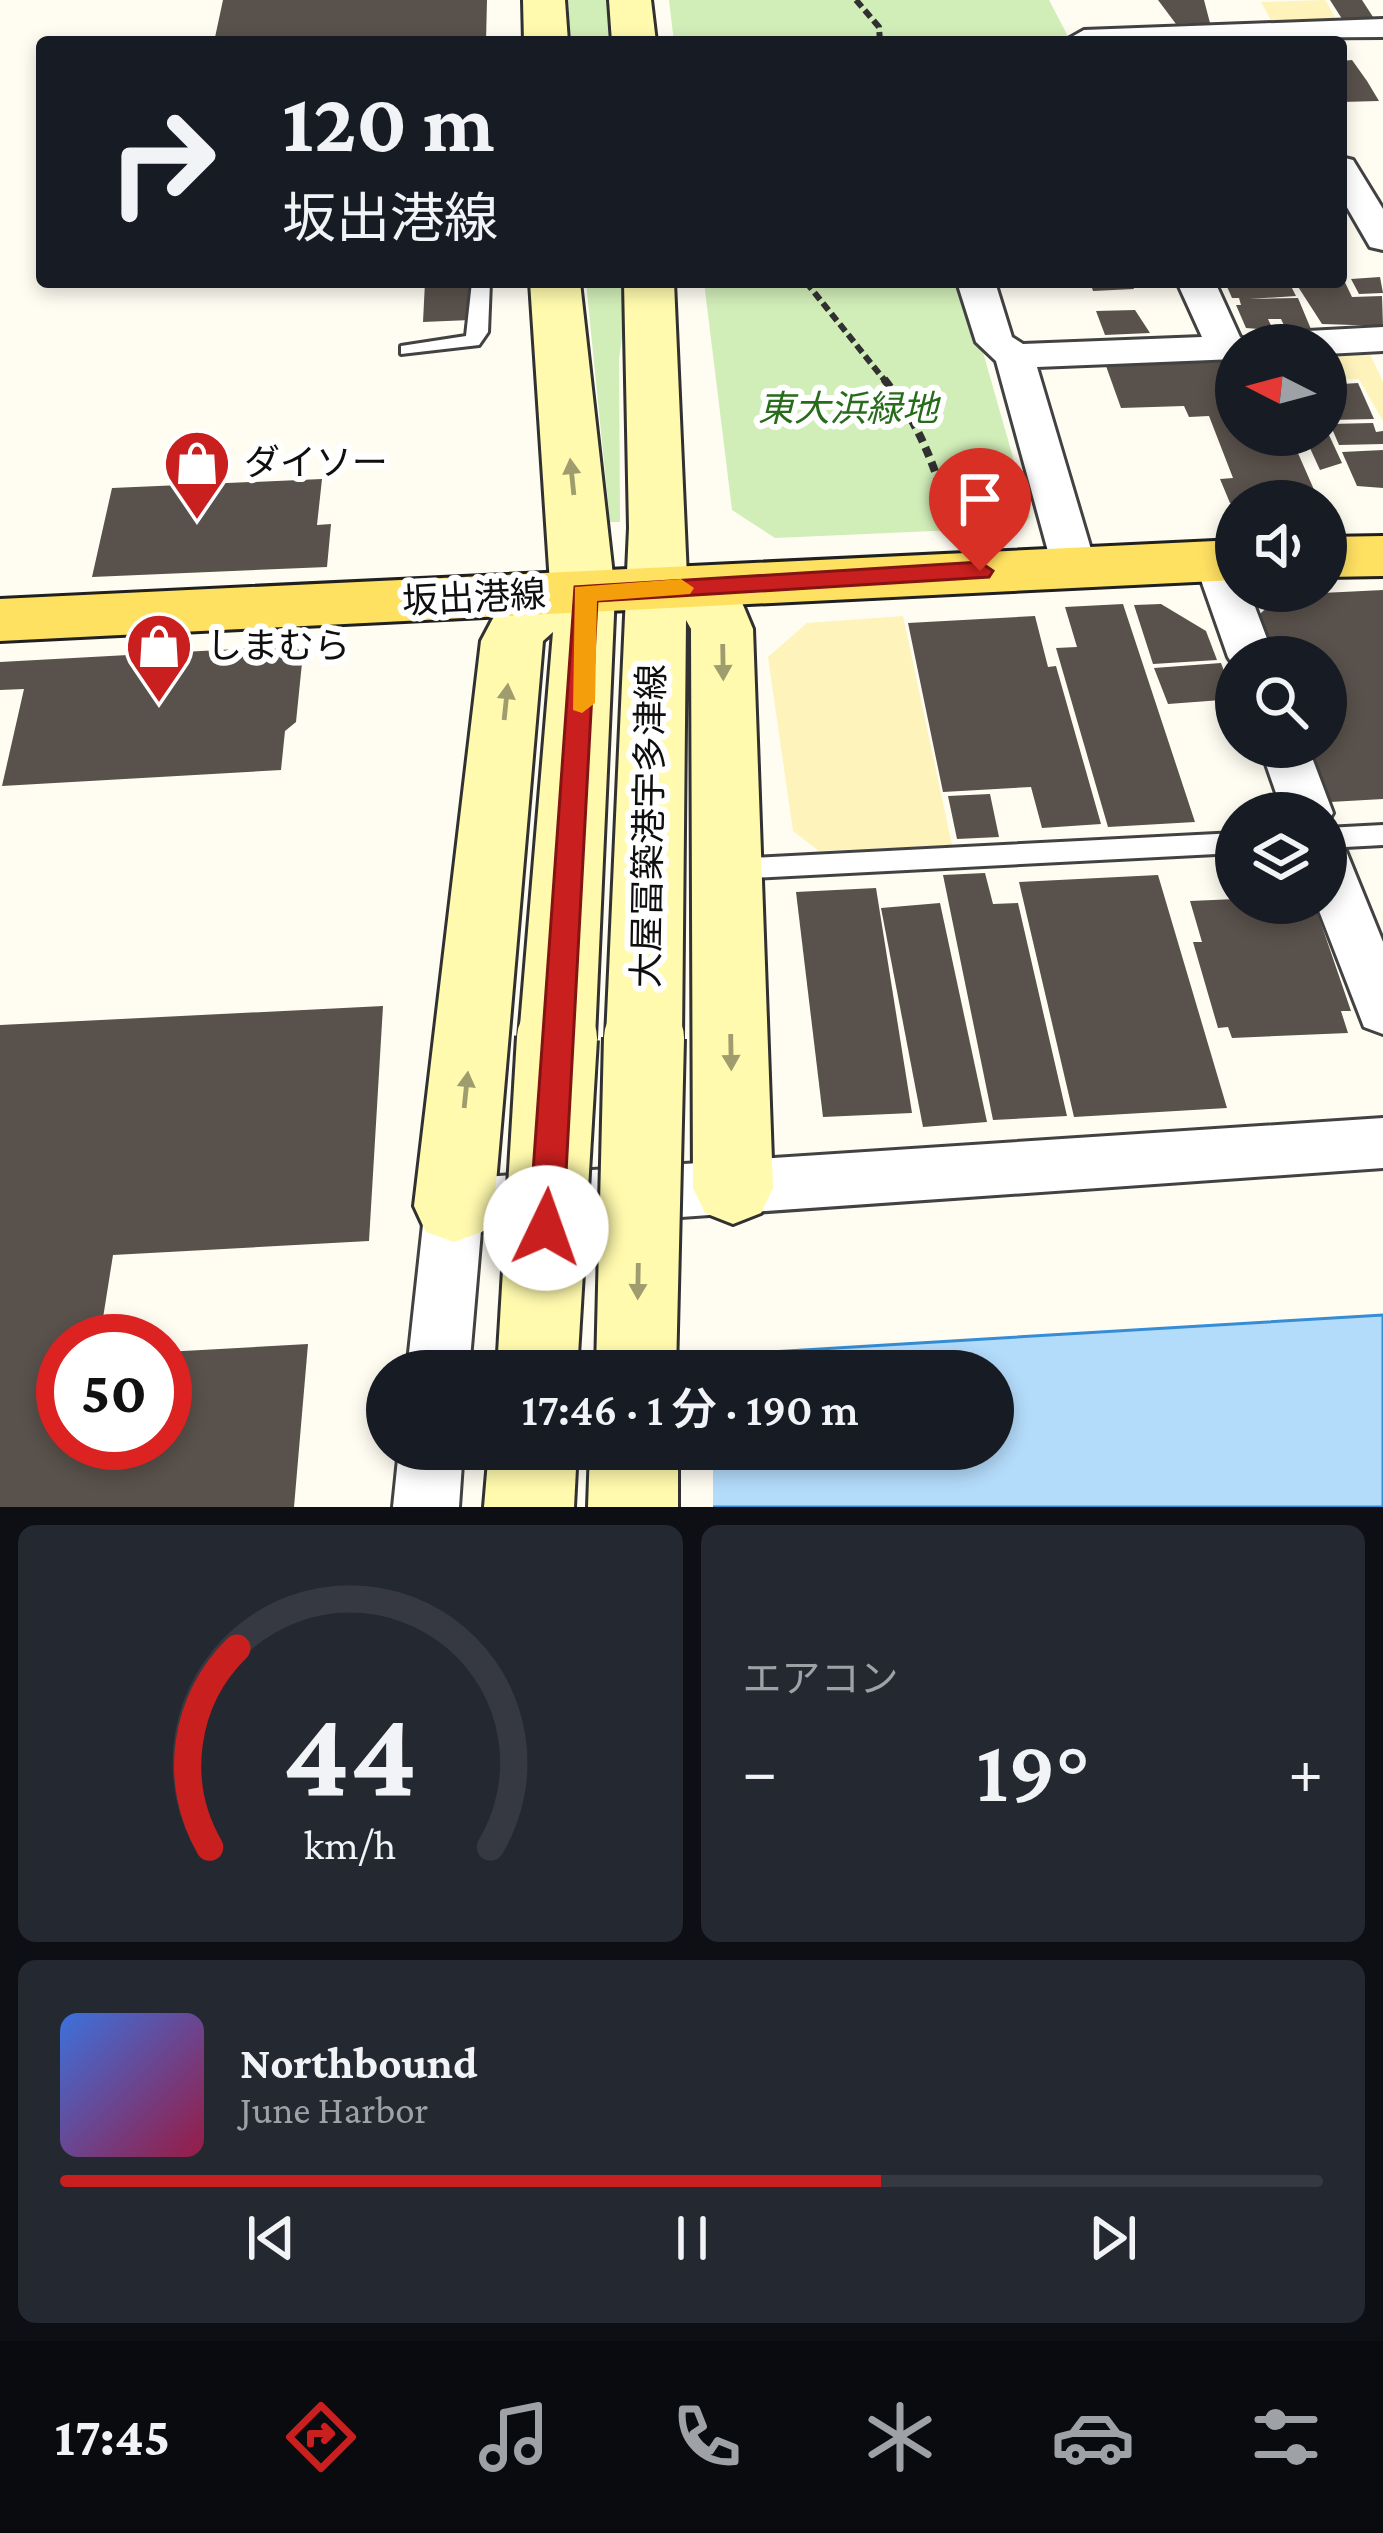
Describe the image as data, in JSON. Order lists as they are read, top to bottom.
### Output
{
  "streets": {
    "main road": ["坂出港線", "大屋冨築港宇多津線"]
  },
  "crossings": [
    ["坂出港線", "大屋冨築港宇多津線"]
  ],
  "parks": ["東大浜緑地"],
  "places": {
    "shop": ["ダイソー", "しまむら"]
  },
  "north": "left",
  "page": {
    "turn": ["120 m", "坂出港線"],
    "limit": "50",
    "trip": "17:46 · 1 分 · 190 m",
    "tile": "エアコン",
    "heat": ["−", "19°", "+"],
    "song": ["Northbound", "June Harbor"],
    "tabs": "17:45",
    "gauge": ["44", "km/h"]
  }
}
